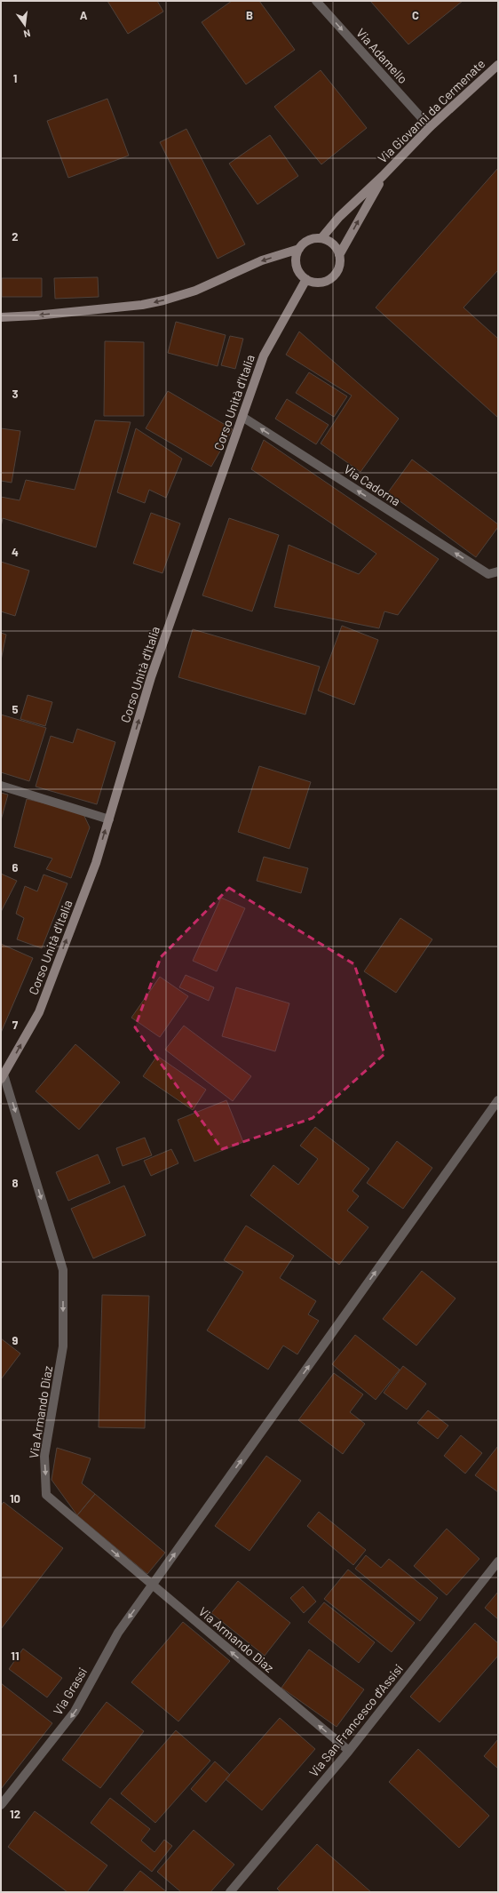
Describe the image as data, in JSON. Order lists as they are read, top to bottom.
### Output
{
  "streets": {
    "main road": ["Via Giovanni da Cermenate", "Corso Unità d'Italia"],
    "street": [
      "Via Adamello",
      "Via Cadorna",
      "Via Armando Diaz",
      "Via Grassi",
      "Via San Francesco d'Assisi"
    ]
  },
  "crossings": [
    ["Via Adamello", "Via Giovanni da Cermenate"],
    ["Via Giovanni da Cermenate", "Corso Unità d'Italia"],
    ["Corso Unità d'Italia", "Via Cadorna"],
    ["Corso Unità d'Italia", "Via Armando Diaz"],
    ["Via Armando Diaz", "Via Grassi"],
    ["Via Armando Diaz", "Via San Francesco d'Assisi"]
  ],
  "one_way": ["Via Adamello", "Corso Unità d'Italia", "Via Cadorna"],
  "north": "bottom",
  "grid": {
    "columns": ["A", "B", "C"],
    "rows": [
      "1",
      "2",
      "3",
      "4",
      "5",
      "6",
      "7",
      "8",
      "9",
      "10",
      "11",
      "12"
    ]
  }
}
